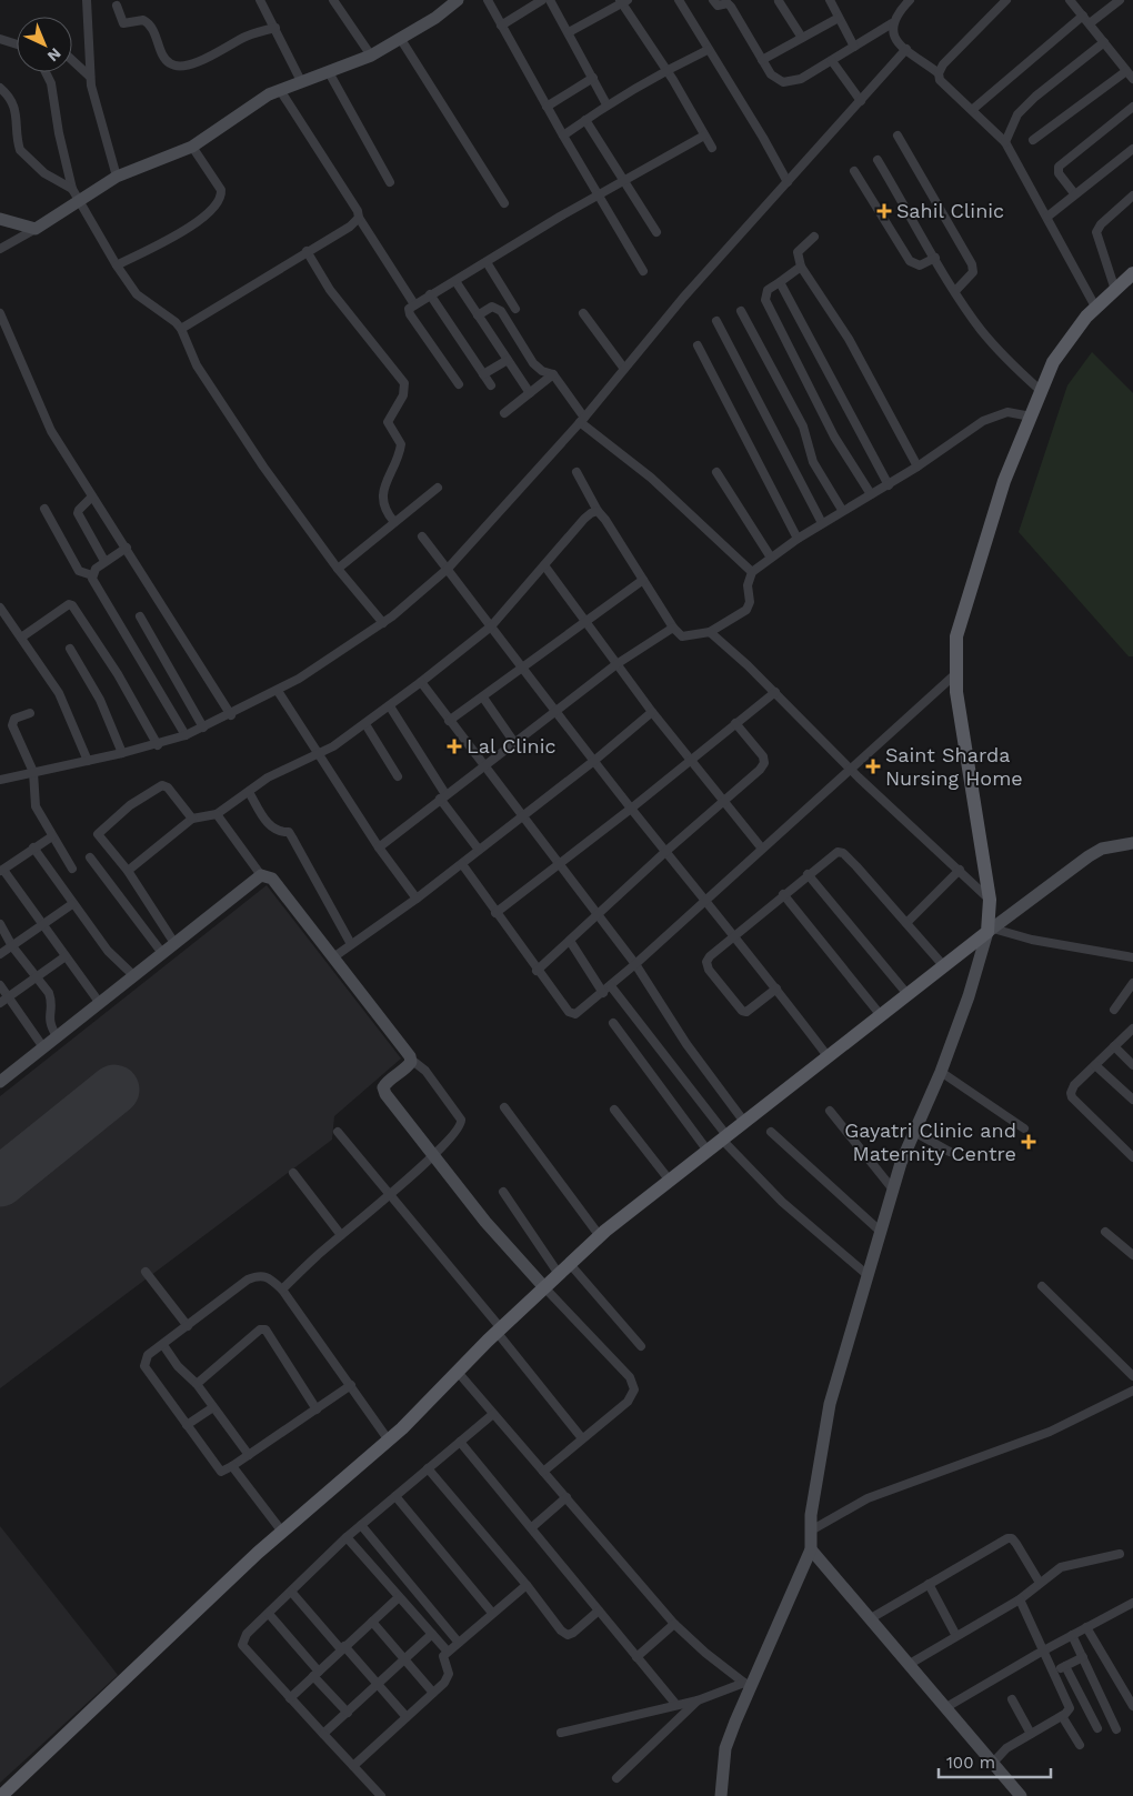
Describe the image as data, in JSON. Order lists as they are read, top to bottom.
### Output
{
  "places": {
    "health": [
      "Sahil Clinic",
      "Lal Clinic",
      "Saint Sharda Nursing Home",
      "Gayatri Clinic and Maternity Centre"
    ]
  },
  "scale_bar": "100 m",
  "north": "bottom right"
}
